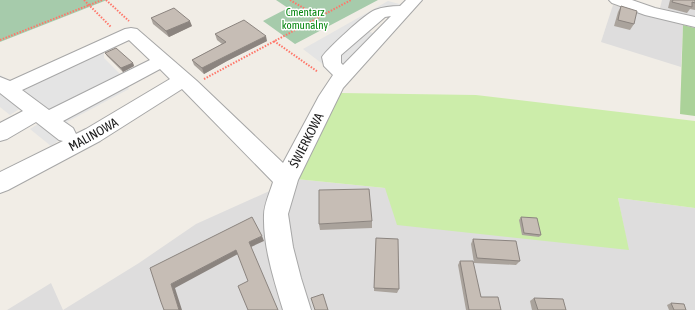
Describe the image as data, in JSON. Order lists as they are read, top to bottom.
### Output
{
  "streets": {
    "street": ["MALINOWA", "ŚWIERKOWA"]
  },
  "parks": ["Cmentarz komunalny"]
}
